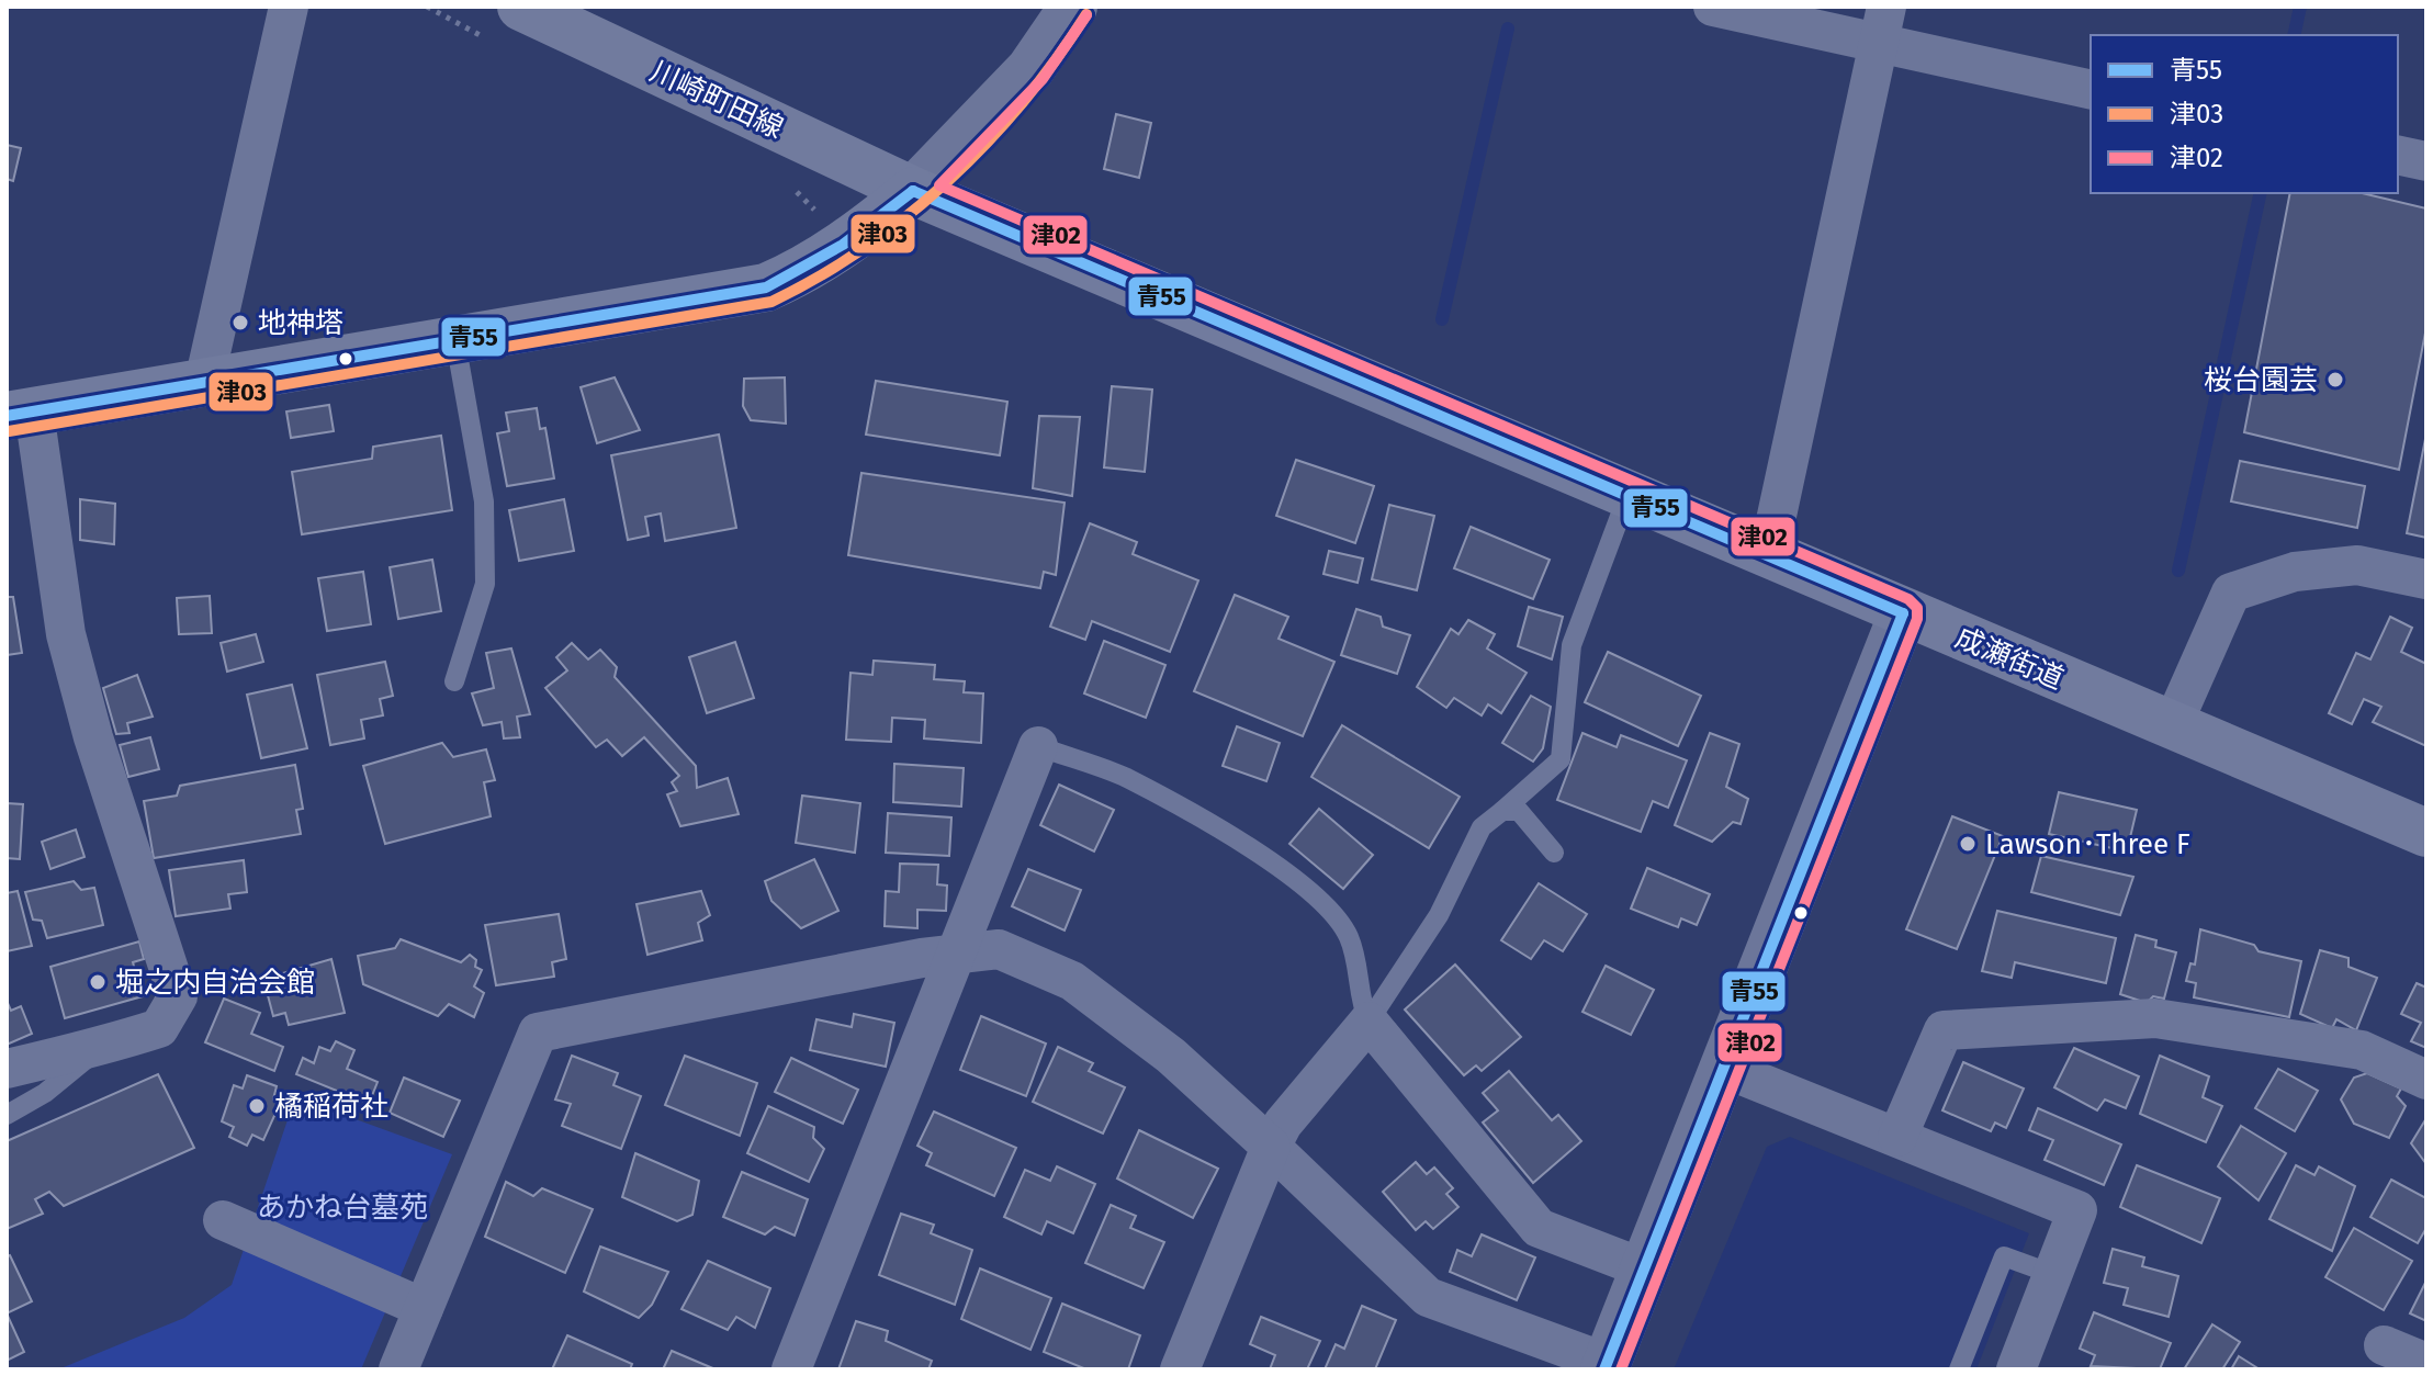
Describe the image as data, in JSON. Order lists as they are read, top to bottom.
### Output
{
  "streets": {
    "main road": ["川崎町田線", "成瀬街道"]
  },
  "crossings": [
    ["川崎町田線", "成瀬街道"]
  ],
  "parks": ["あかね台墓苑"],
  "places": [
    "地神塔",
    "桜台園芸",
    "Lawson･Three F",
    "堀之内自治会館",
    "橘稲荷社"
  ],
  "lines": ["transit line 津03", "transit line 津02", "transit line 青55"],
  "legend": ["青55", "津03", "津02"]
}
